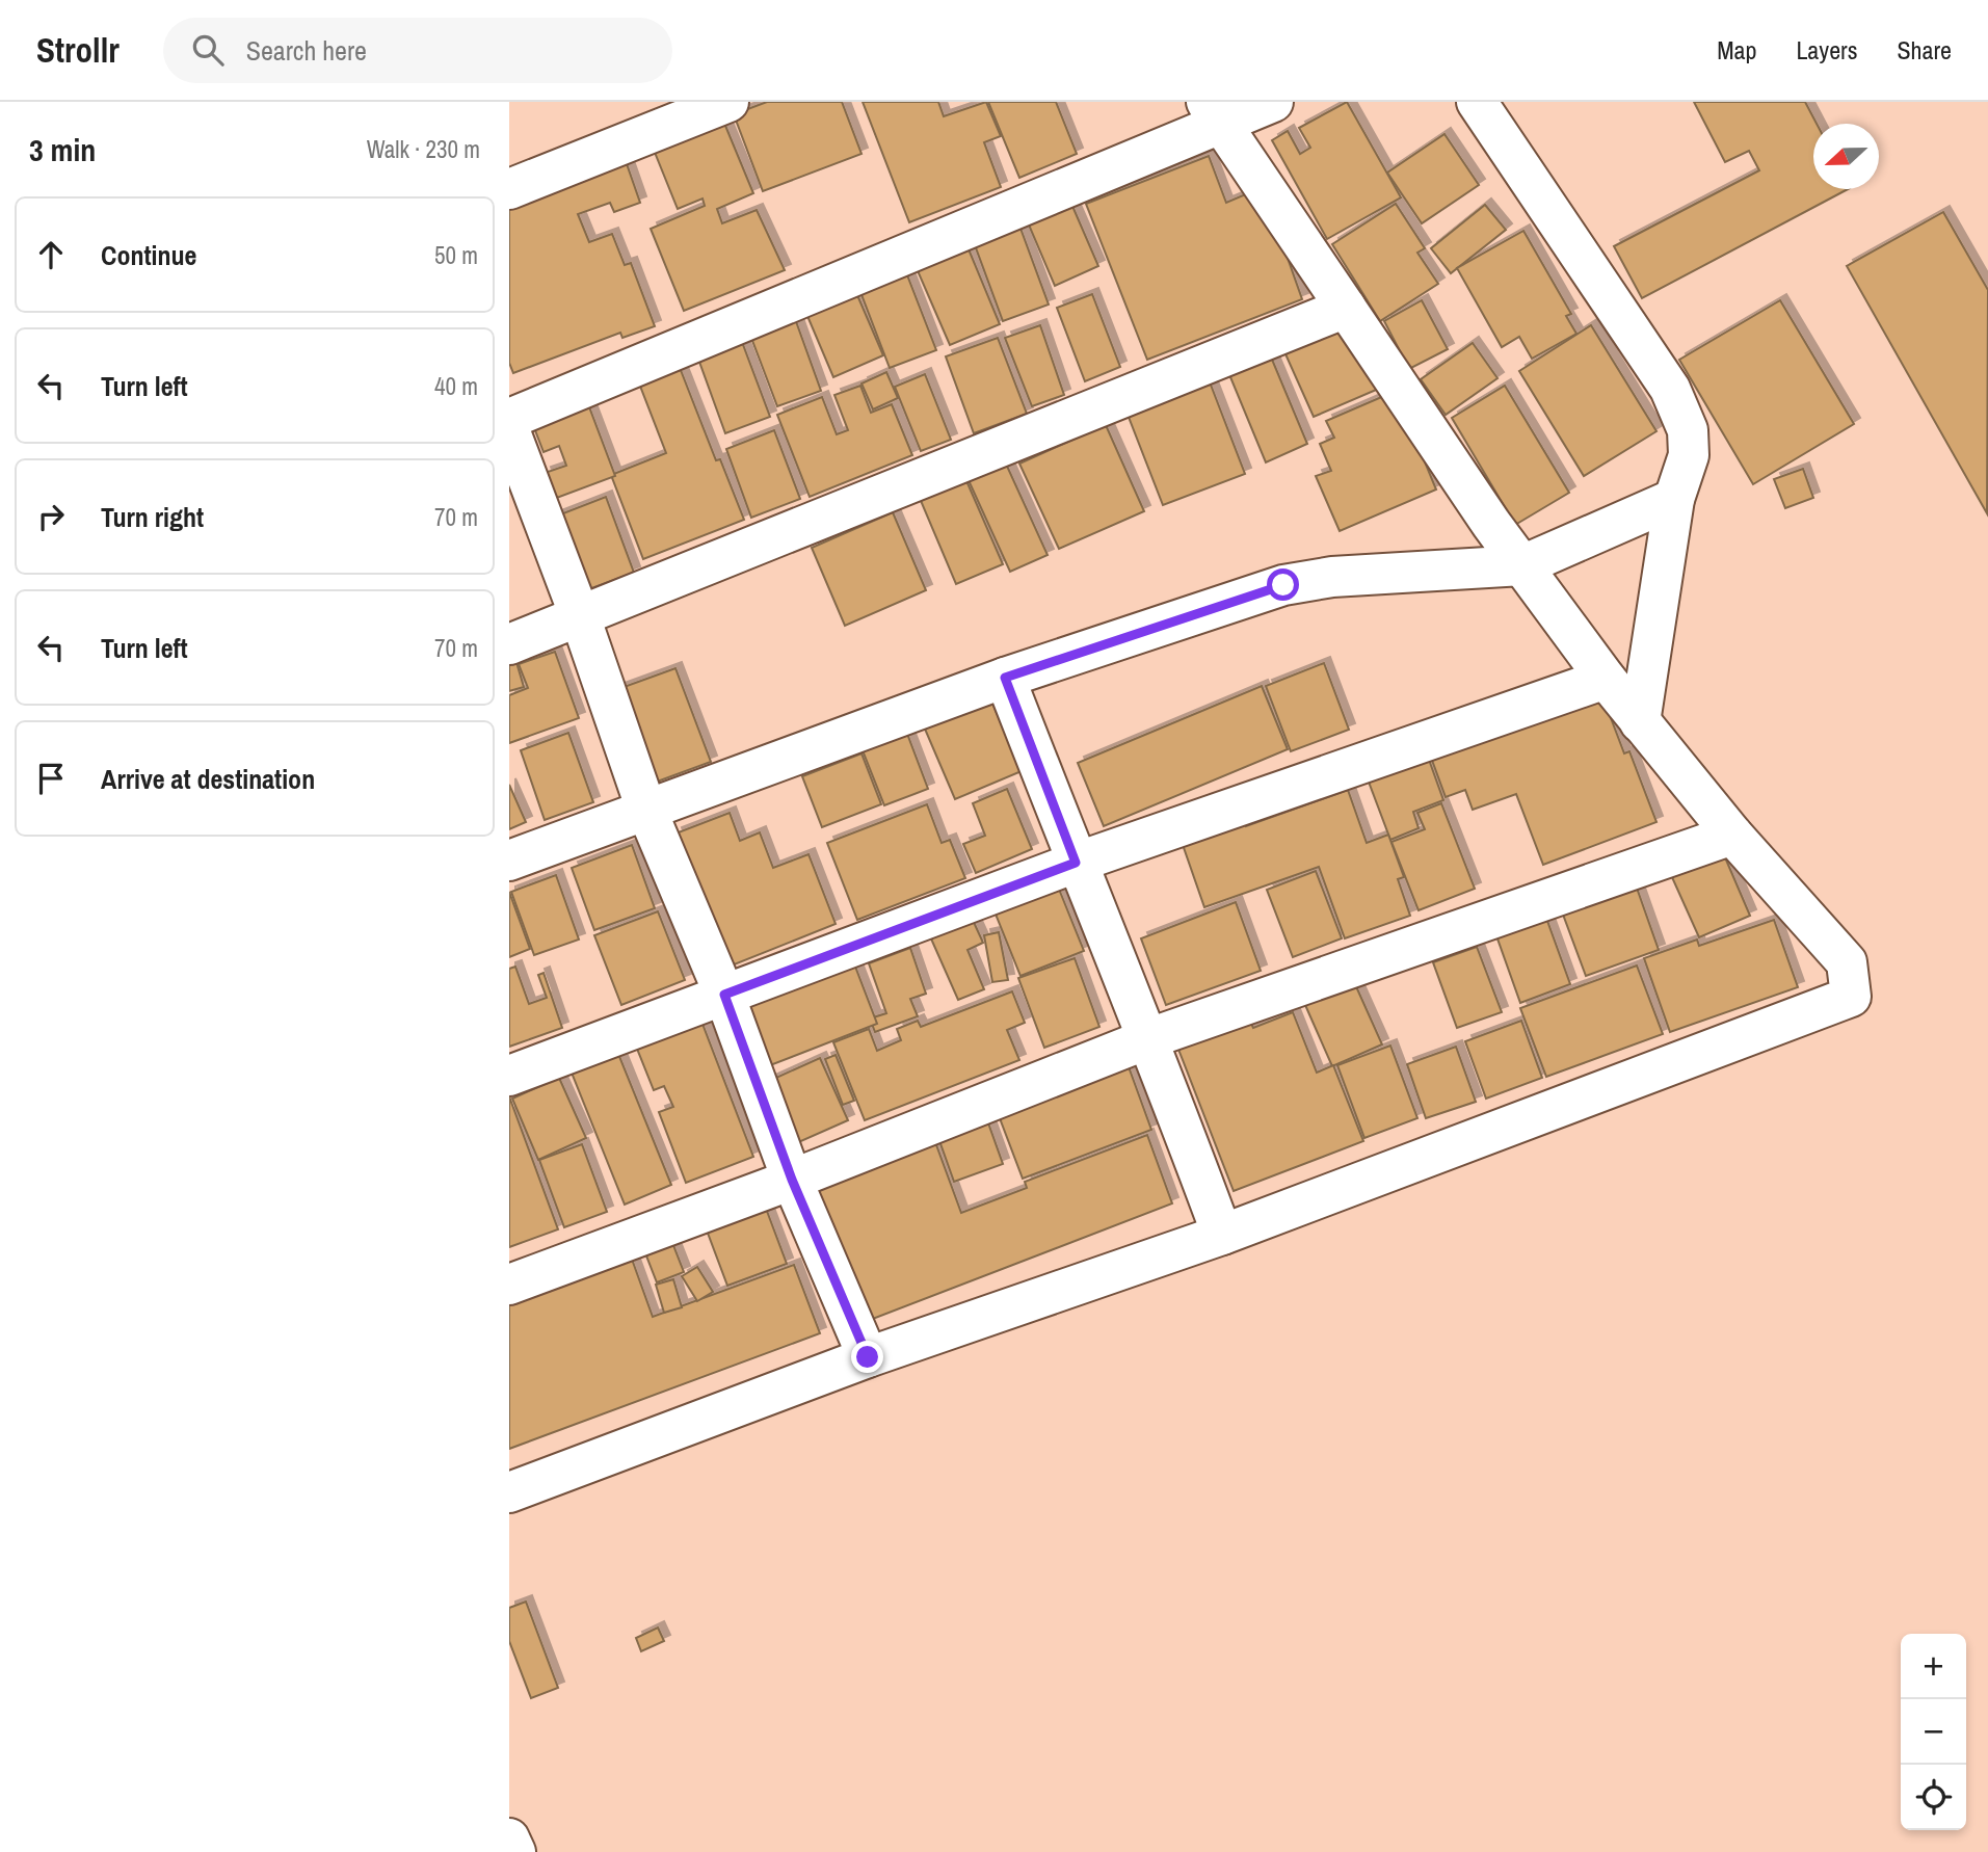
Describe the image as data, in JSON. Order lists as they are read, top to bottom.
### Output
{
  "north": "left",
  "page": {
    "header": "Strollr",
    "search": "Search here",
    "nav": ["Map", "Layers", "Share"],
    "heading": ["3 min", "Walk · 230 m"],
    "list": [
      ["Continue", "50 m"],
      ["Turn left", "40 m"],
      ["Turn right", "70 m"],
      ["Turn left", "70 m"],
      "Arrive at destination"
    ],
    "map_buttons": ["+", "−"]
  }
}
